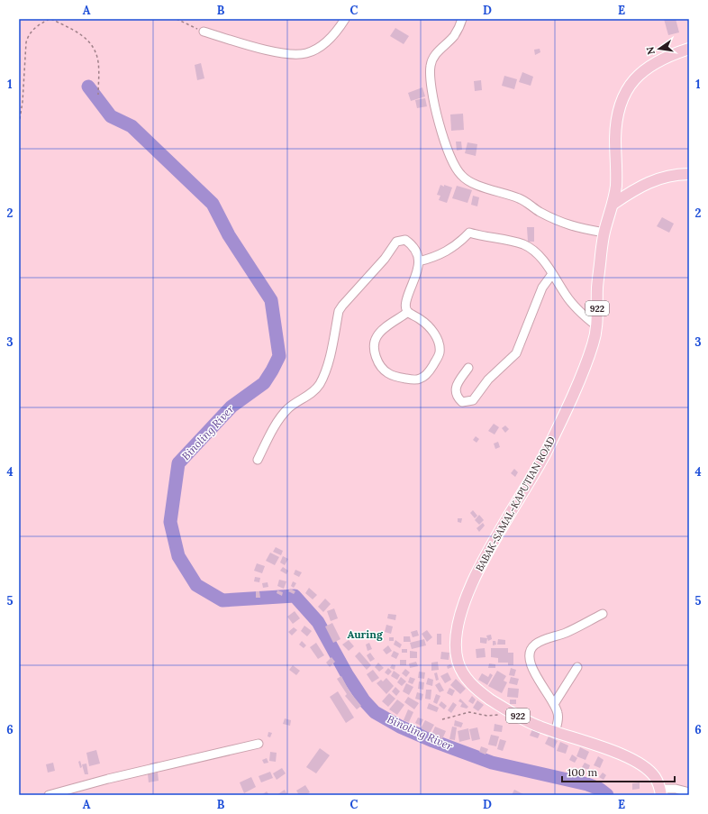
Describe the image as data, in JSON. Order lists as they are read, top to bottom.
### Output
{
  "streets": {
    "main road": ["922", "BABAK-SAMAL-KAPUTIAN ROAD"]
  },
  "districts": ["Auring"],
  "water": ["Binoling River"],
  "scale_bar": "100 m",
  "north": "left",
  "grid": {
    "columns": [
      "A",
      "B",
      "C",
      "D",
      "E"
    ],
    "rows": [
      "1",
      "2",
      "3",
      "4",
      "5",
      "6"
    ]
  }
}
